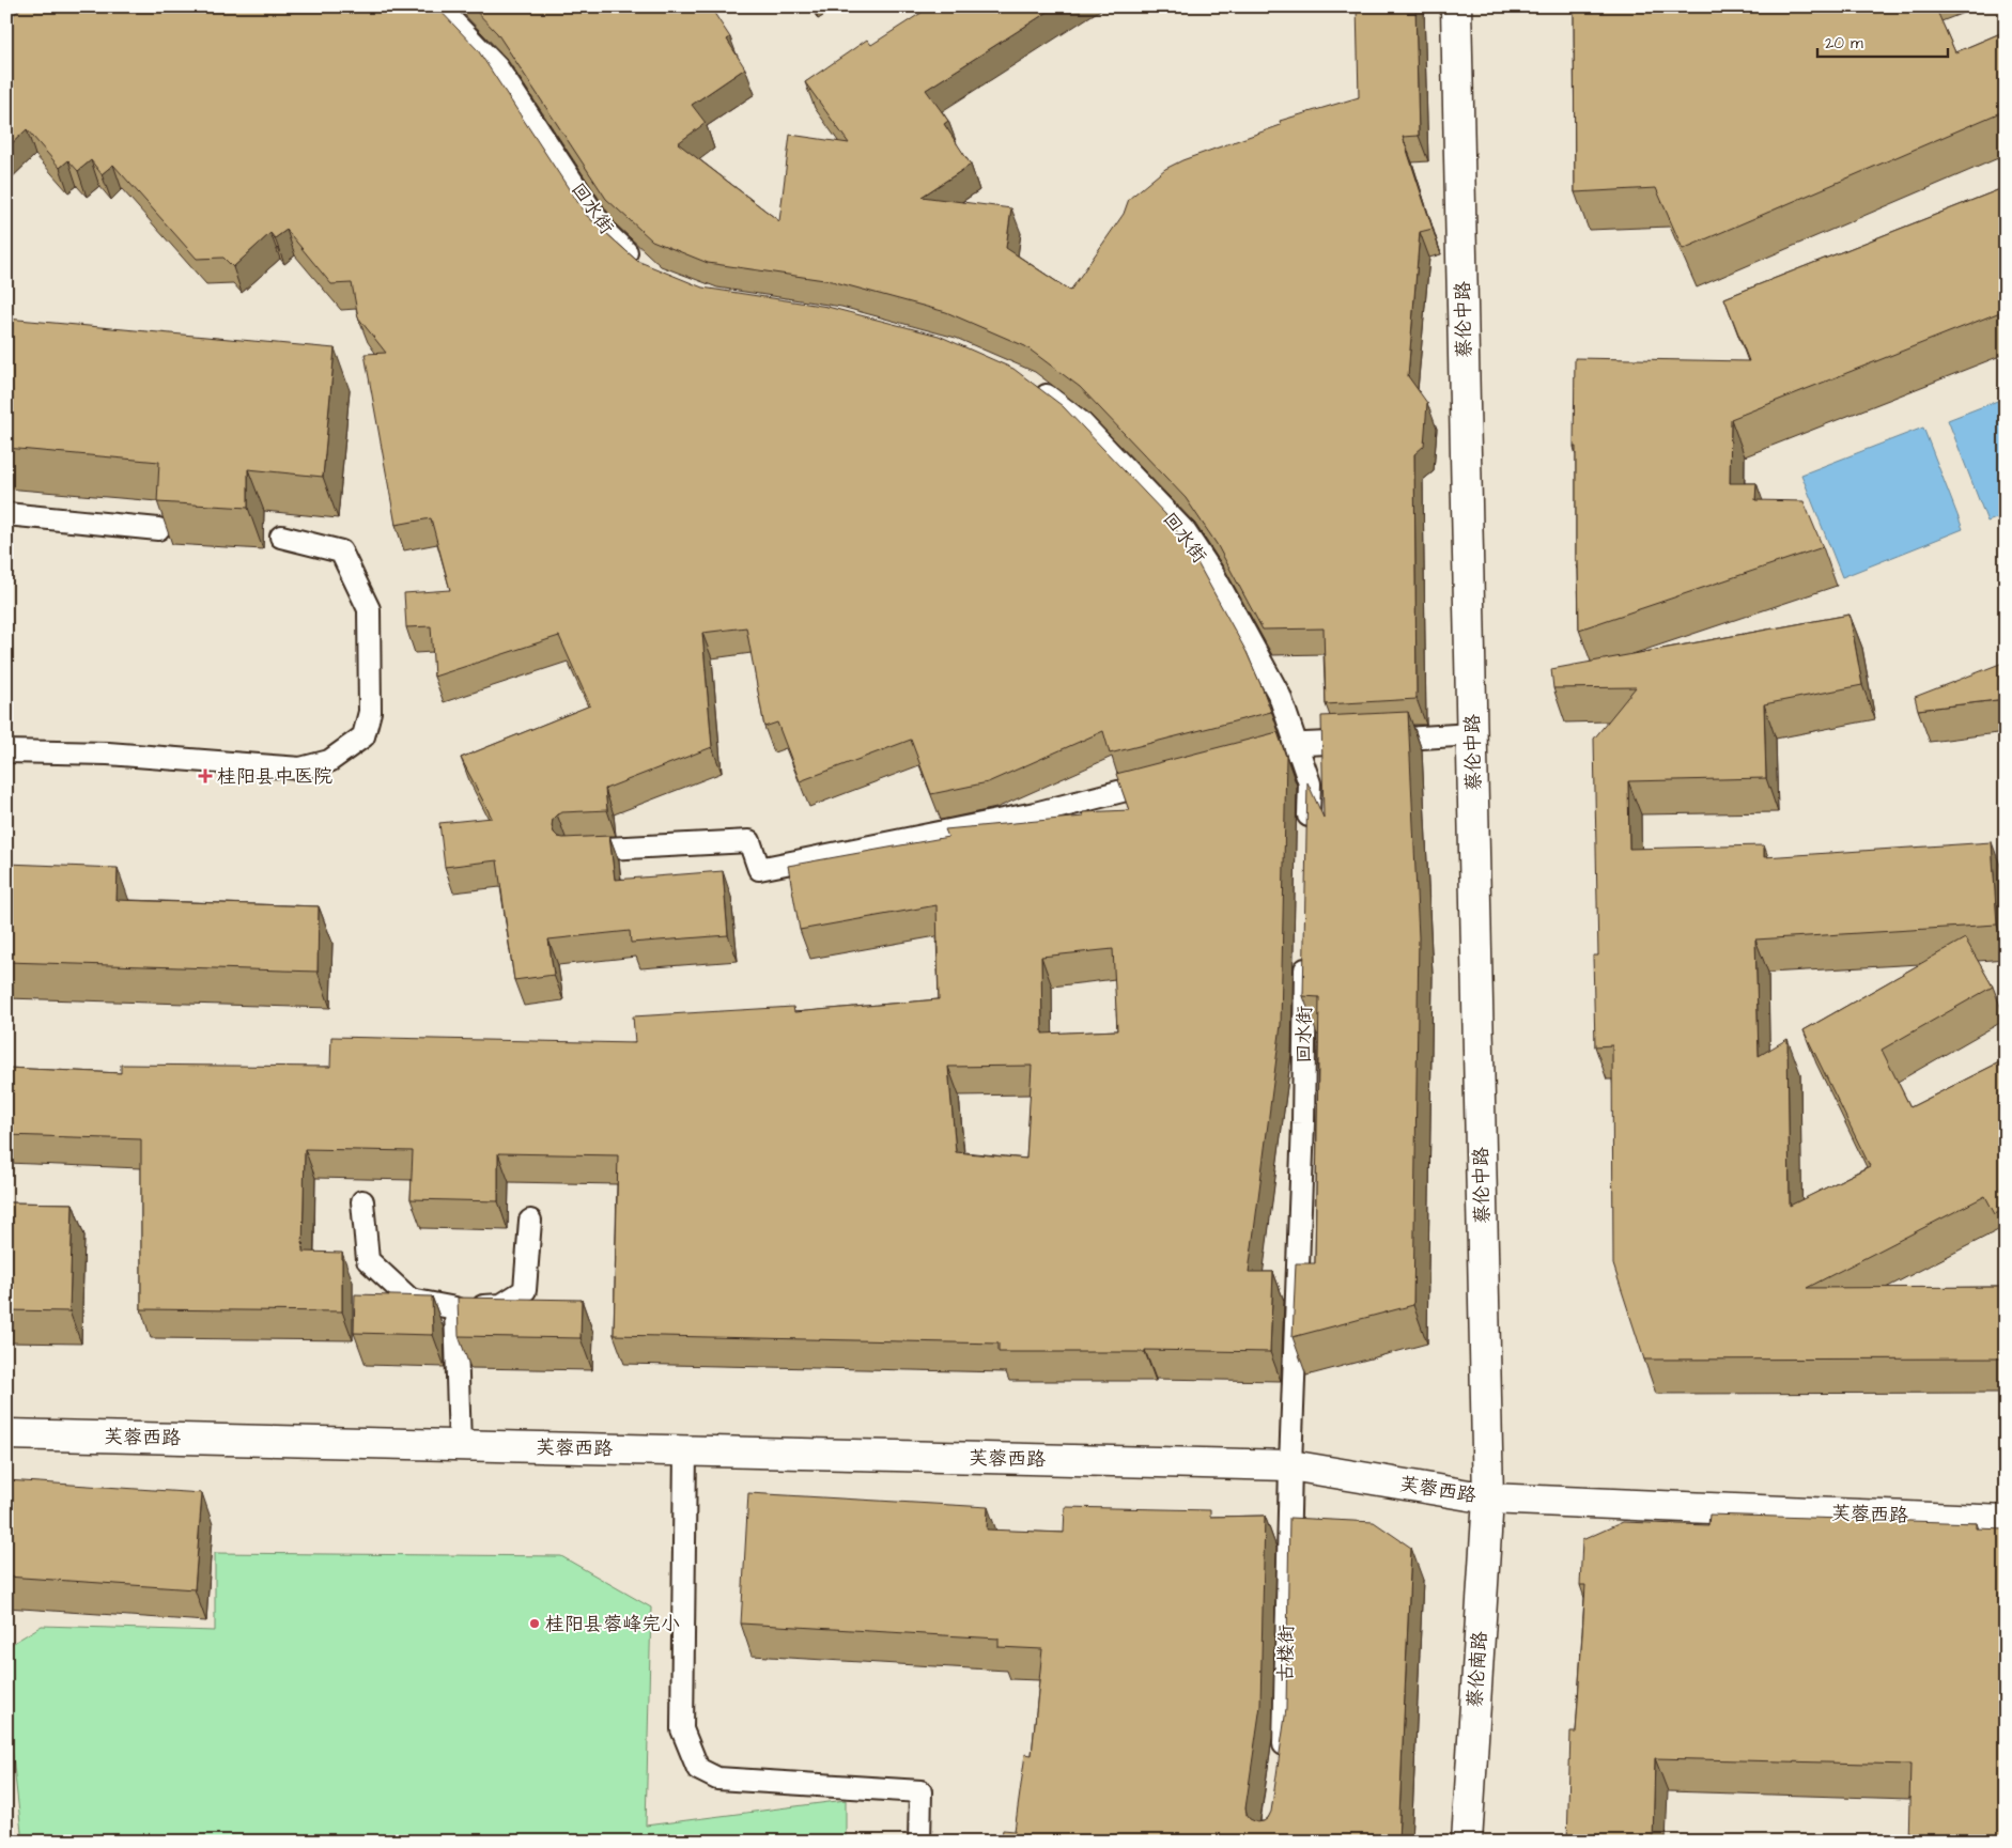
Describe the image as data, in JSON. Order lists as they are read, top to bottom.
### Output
{
  "streets": {
    "street": ["蔡伦中路", "芙蓉西路", "蔡伦南路"],
    "lane": ["回水街", "古楼街"]
  },
  "crossings": [
    ["回水街", "芙蓉西路"],
    ["回水街", "古楼街"],
    ["蔡伦中路", "芙蓉西路"],
    ["蔡伦中路", "蔡伦南路"],
    ["芙蓉西路", "古楼街"],
    ["芙蓉西路", "蔡伦南路"]
  ],
  "places": {
    "health": ["桂阳县中医院"],
    "other": ["桂阳县蓉峰完小"]
  },
  "scale_bar": "20 m"
}
